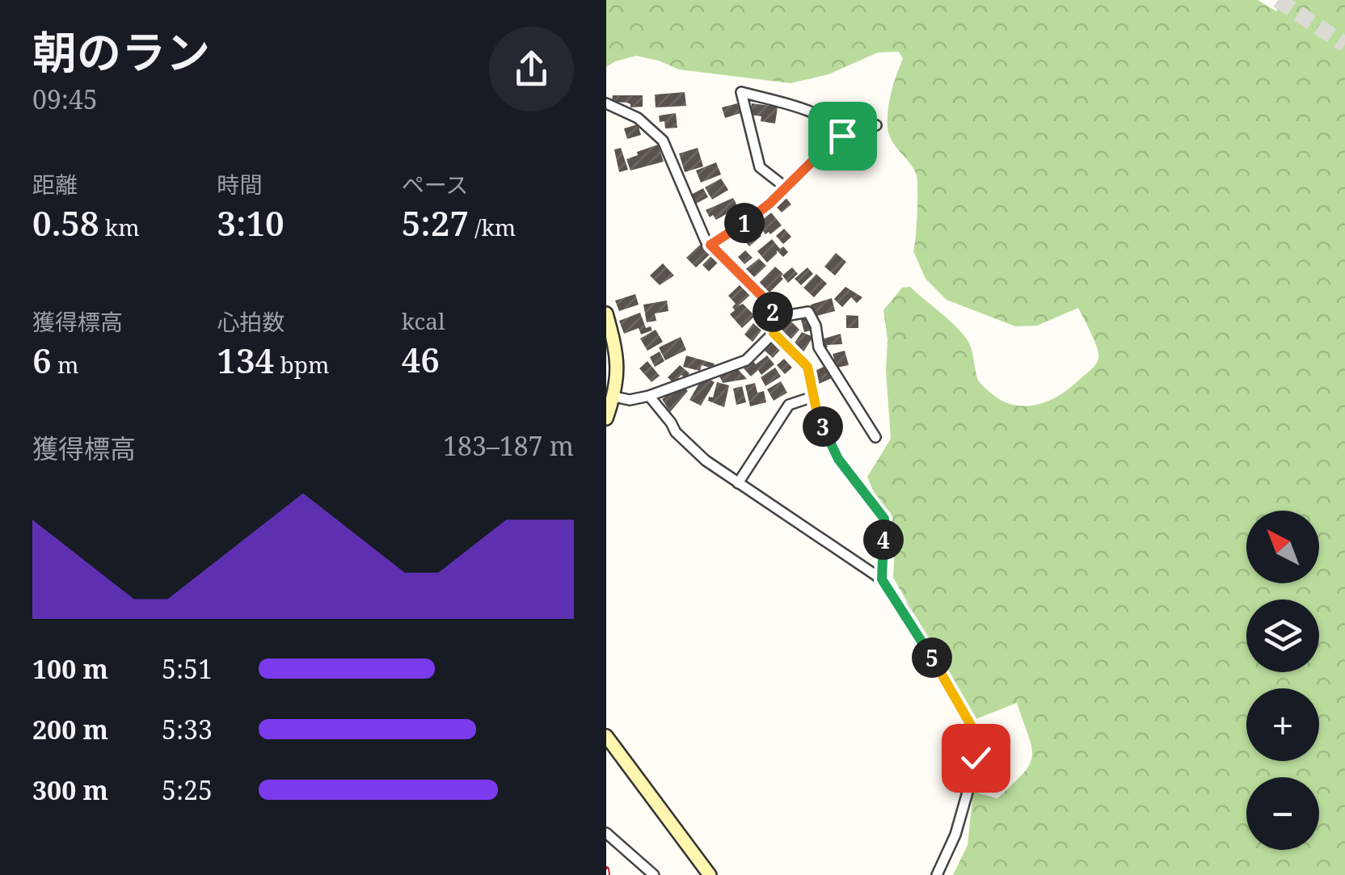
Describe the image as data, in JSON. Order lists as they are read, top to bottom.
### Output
{
  "north": "top left",
  "page": {
    "heading": ["朝のラン", "09:45"],
    "stats": [
      ["距離", "0.58 km"],
      ["時間", "3:10"],
      ["ペース", "5:27 /km"],
      ["獲得標高", "6 m"],
      ["心拍数", "134 bpm"],
      ["kcal", "46"]
    ],
    "pins": [
      "1",
      "2",
      "3",
      "4",
      "5"
    ],
    "chart": ["獲得標高", "183–187 m"],
    "map_buttons": ["+", "−"],
    "list": [
      {
        "name": "100 m",
        "note": "5:51"
      },
      {
        "name": "200 m",
        "note": "5:33"
      },
      {
        "name": "300 m",
        "note": "5:25"
      }
    ]
  }
}
